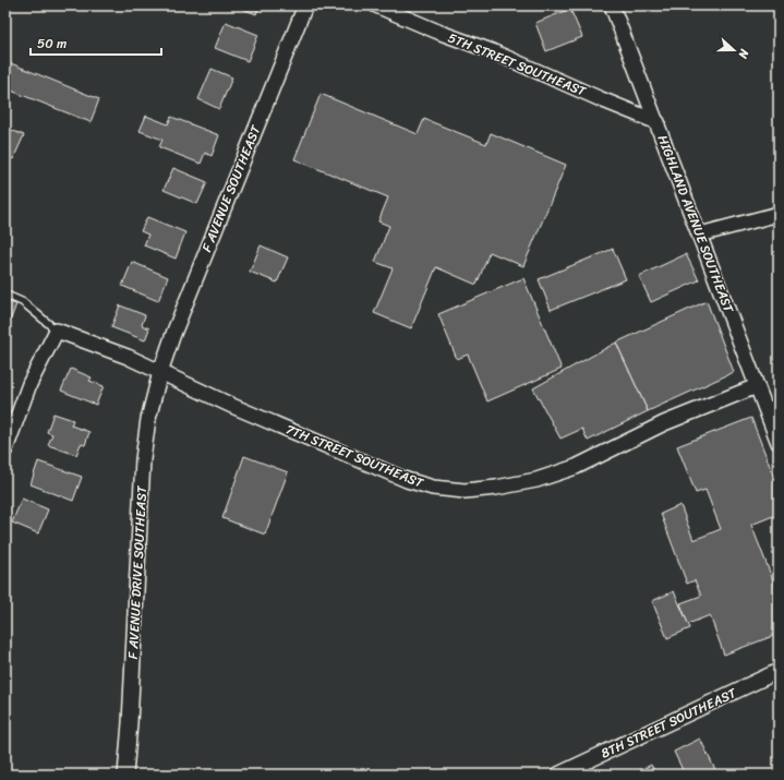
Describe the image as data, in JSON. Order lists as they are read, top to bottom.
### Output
{
  "streets": {
    "street": [
      "5TH STREET SOUTHEAST",
      "F AVENUE SOUTHEAST",
      "HIGHLAND AVENUE SOUTHEAST",
      "7TH STREET SOUTHEAST",
      "F AVENUE DRIVE SOUTHEAST",
      "8TH STREET SOUTHEAST"
    ]
  },
  "crossings": [
    ["5TH STREET SOUTHEAST", "HIGHLAND AVENUE SOUTHEAST"],
    ["F AVENUE SOUTHEAST", "7TH STREET SOUTHEAST"],
    ["F AVENUE SOUTHEAST", "F AVENUE DRIVE SOUTHEAST"],
    ["HIGHLAND AVENUE SOUTHEAST", "7TH STREET SOUTHEAST"],
    ["7TH STREET SOUTHEAST", "F AVENUE DRIVE SOUTHEAST"]
  ],
  "scale_bar": "50 m",
  "north": "right"
}
